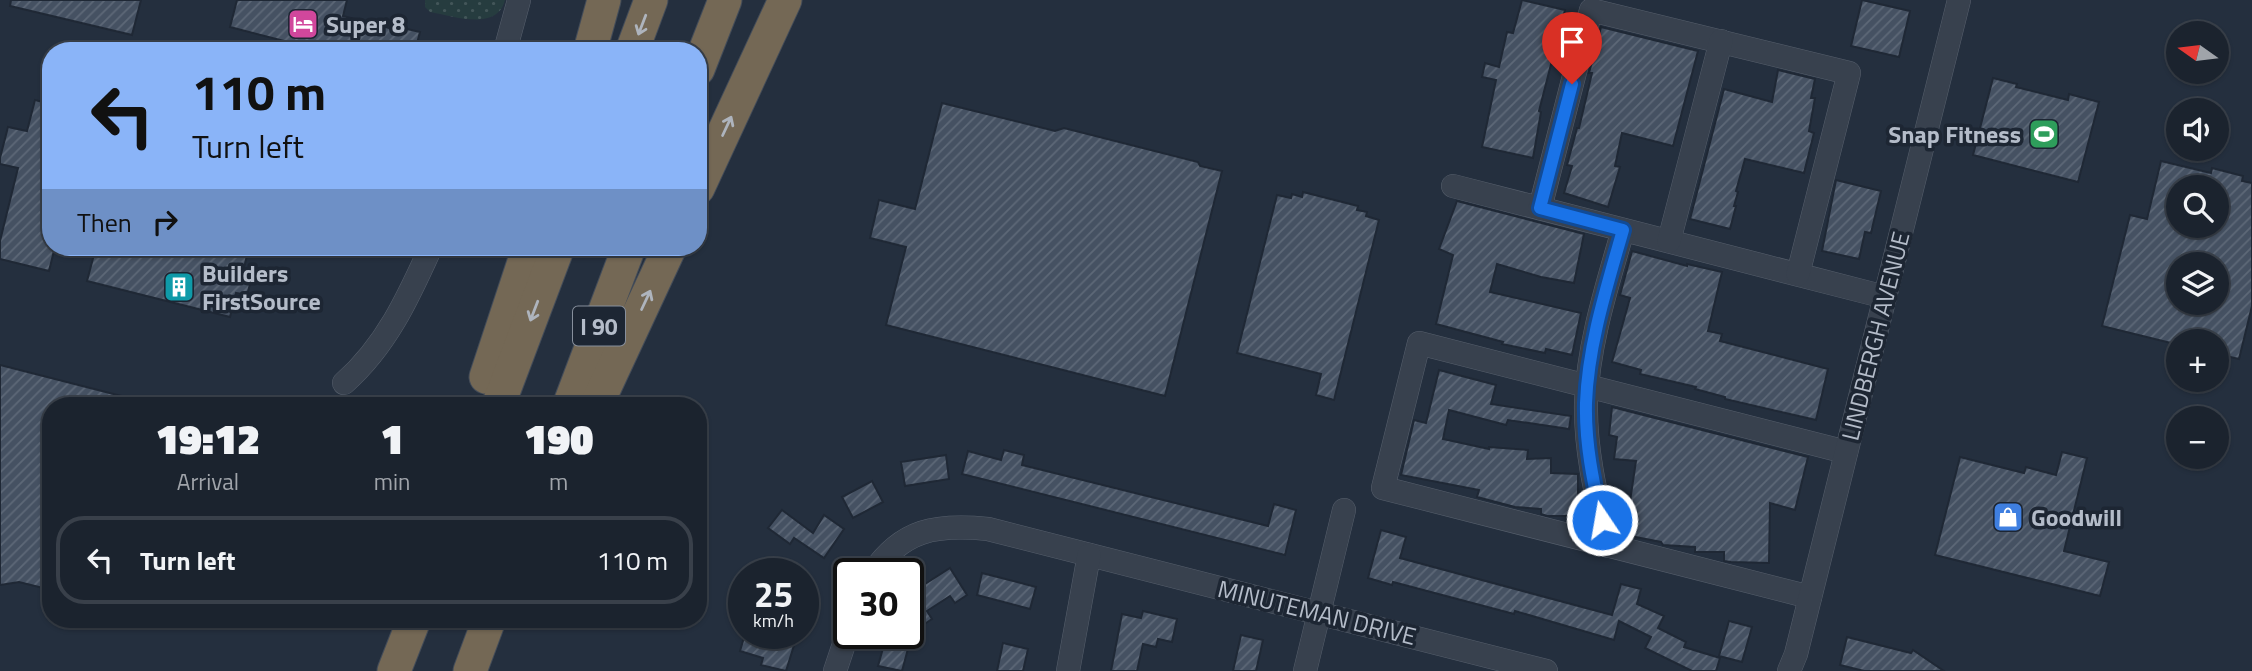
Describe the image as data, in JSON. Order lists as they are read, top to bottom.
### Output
{
  "streets": {
    "highway": ["I 90"],
    "street": ["LINDBERGH AVENUE", "MINUTEMAN DRIVE"]
  },
  "places": {
    "hotel": ["Super 8"],
    "sports": ["Snap Fitness"],
    "building": ["Builders FirstSource"],
    "shop": ["Goodwill"]
  },
  "north": "left",
  "page": {
    "map_buttons": ["+", "−"],
    "turn": ["110 m", "Turn left"],
    "then": "Then",
    "eta": [
      "19:12",
      "Arrival",
      "1",
      "min",
      "190",
      "m"
    ],
    "list": [
      {
        "name": "Turn left",
        "value": "110 m"
      }
    ],
    "speed": "25 km/h",
    "limit": "30"
  }
}
